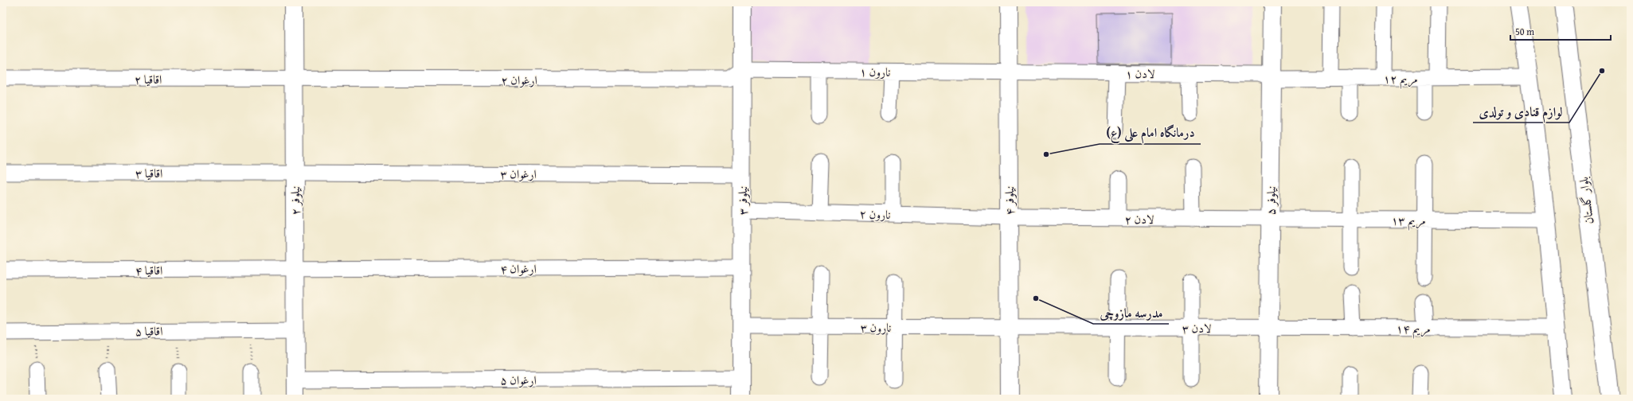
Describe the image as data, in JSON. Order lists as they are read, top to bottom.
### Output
{
  "streets": {
    "street": [
      "نارون ۱",
      "لادن ۱",
      "مریم ۱۲",
      "اقاقیا ۲",
      "ارغوان ۲",
      "اقاقیا ۳",
      "ارغوان ۳",
      "نیلوفر ۲",
      "نیلوفر ۳",
      "نیلوفر ۴",
      "نیلوفر ۵",
      "بلوار گلستان",
      "نارون ۲",
      "لادن ۲",
      "مریم ۱۳",
      "ارغوان ۴",
      "اقاقیا ۴",
      "نارون ۳",
      "لادن ۳",
      "مریم ۱۴",
      "اقاقیا ۵",
      "ارغوان ۵"
    ]
  },
  "crossings": [
    ["نارون ۱", "لادن ۱"],
    ["نارون ۱", "ارغوان ۲"],
    ["نارون ۱", "نیلوفر ۳"],
    ["نارون ۱", "نیلوفر ۴"],
    ["لادن ۱", "مریم ۱۲"],
    ["لادن ۱", "نیلوفر ۴"],
    ["لادن ۱", "نیلوفر ۵"],
    ["مریم ۱۲", "نیلوفر ۵"],
    ["اقاقیا ۲", "ارغوان ۲"],
    ["اقاقیا ۲", "نیلوفر ۲"],
    ["ارغوان ۲", "نیلوفر ۲"],
    ["ارغوان ۲", "نیلوفر ۳"],
    ["اقاقیا ۳", "ارغوان ۳"],
    ["اقاقیا ۳", "نیلوفر ۲"],
    ["ارغوان ۳", "نیلوفر ۲"],
    ["ارغوان ۳", "نیلوفر ۳"],
    ["نیلوفر ۲", "ارغوان ۴"],
    ["نیلوفر ۲", "اقاقیا ۴"],
    ["نیلوفر ۲", "اقاقیا ۵"],
    ["نیلوفر ۲", "ارغوان ۵"],
    ["نیلوفر ۳", "نارون ۲"],
    ["نیلوفر ۳", "ارغوان ۴"],
    ["نیلوفر ۳", "نارون ۳"],
    ["نیلوفر ۳", "ارغوان ۵"],
    ["نیلوفر ۴", "نارون ۲"],
    ["نیلوفر ۴", "لادن ۲"],
    ["نیلوفر ۴", "نارون ۳"],
    ["نیلوفر ۴", "لادن ۳"],
    ["نیلوفر ۵", "لادن ۲"],
    ["نیلوفر ۵", "مریم ۱۳"],
    ["نیلوفر ۵", "لادن ۳"],
    ["نیلوفر ۵", "مریم ۱۴"],
    ["نارون ۲", "لادن ۲"],
    ["لادن ۲", "مریم ۱۳"],
    ["ارغوان ۴", "اقاقیا ۴"],
    ["نارون ۳", "لادن ۳"],
    ["لادن ۳", "مریم ۱۴"]
  ],
  "places": ["لوازم قنادی و تولدی", "درمانگاه امام علی (ع)", "مدرسه مازوچی"],
  "scale_bar": "50 m"
}
